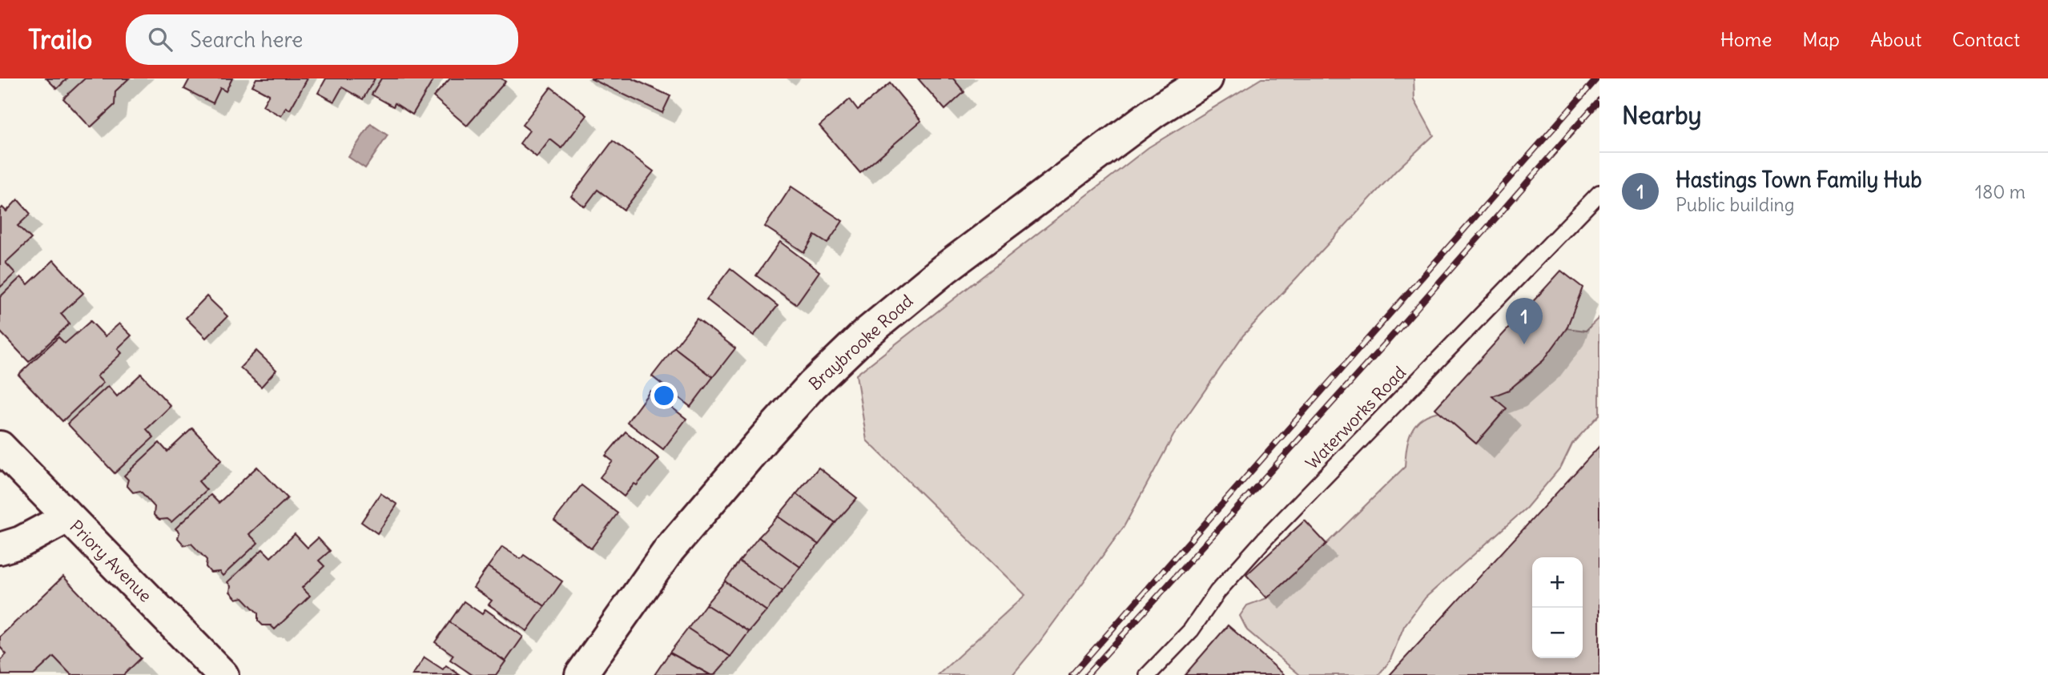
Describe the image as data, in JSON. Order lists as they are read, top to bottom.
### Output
{
  "streets": {
    "street": ["Braybrooke Road", "Priory Avenue"],
    "lane": ["Waterworks Road"]
  },
  "page": {
    "header": "Trailo",
    "search": "Search here",
    "nav": [
      "Home",
      "Map",
      "About",
      "Contact"
    ],
    "heading": "Nearby",
    "list": [
      {
        "mark": "1",
        "name": "Hastings Town Family Hub",
        "note": "Public building",
        "value": "180 m"
      }
    ],
    "pins": "1",
    "map_buttons": ["+", "−"]
  }
}
